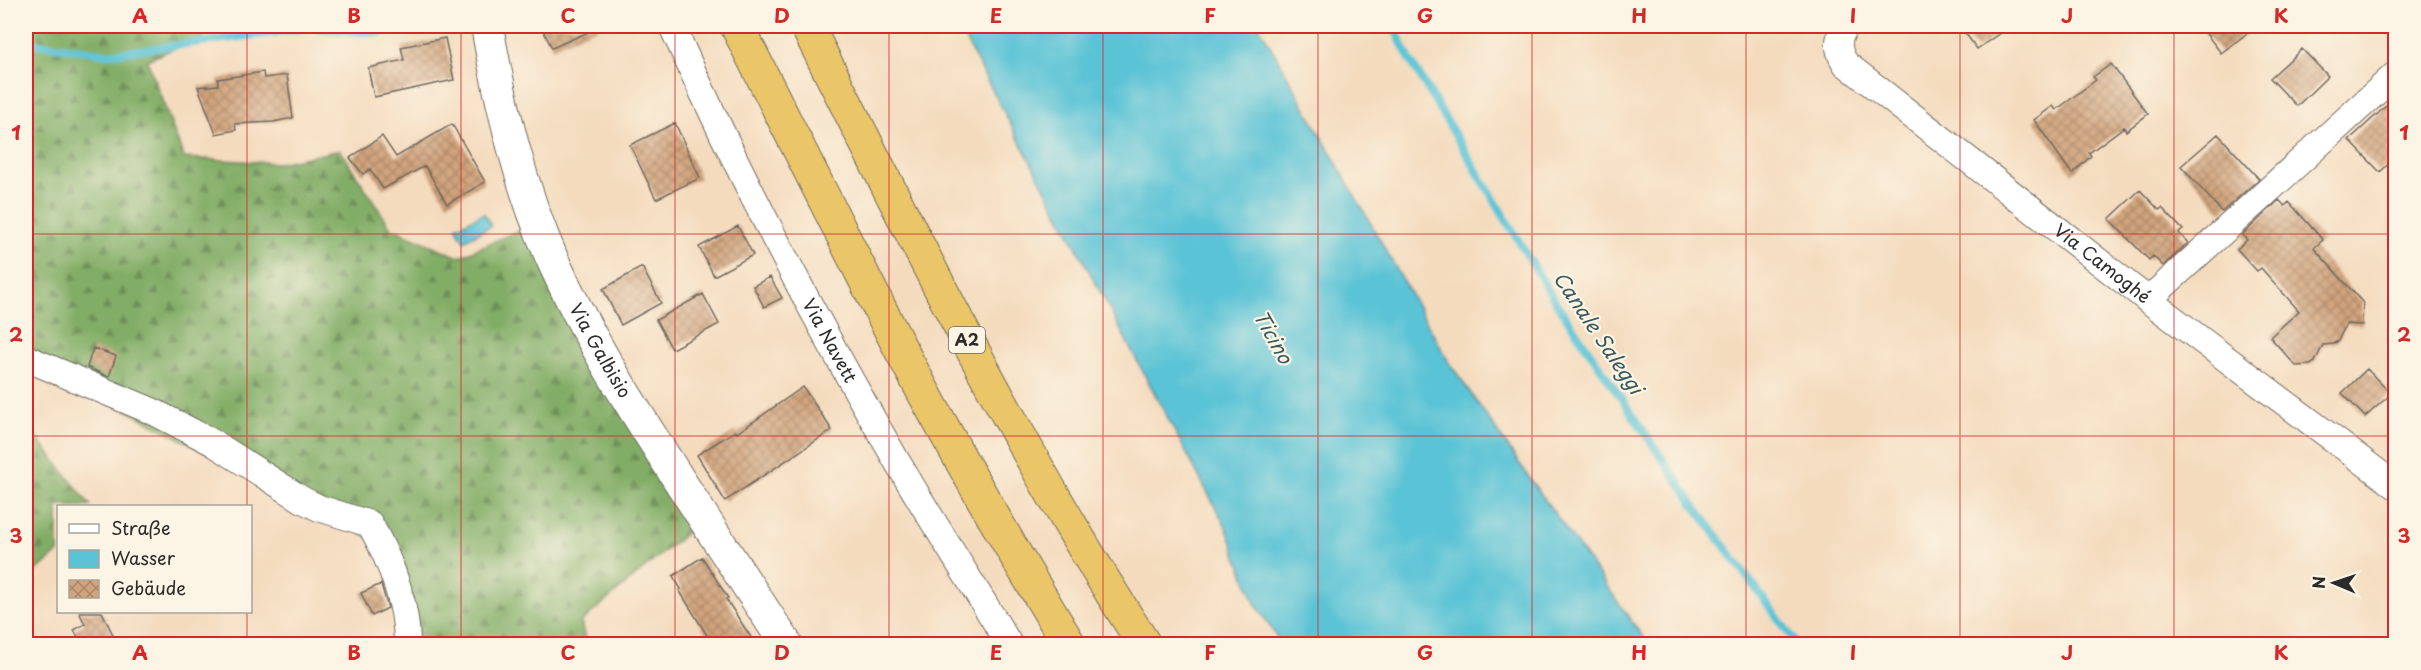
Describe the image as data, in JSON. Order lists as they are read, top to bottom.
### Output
{
  "streets": {
    "highway": ["A2"],
    "street": ["Via Camoghé", "Via Navett", "Via Galbisio"]
  },
  "water": ["Canale Saleggi", "Ticino"],
  "legend": ["Straße", "Wasser", "Gebäude"],
  "north": "left",
  "grid": {
    "columns": [
      "A",
      "B",
      "C",
      "D",
      "E",
      "F",
      "G",
      "H",
      "I",
      "J",
      "K"
    ],
    "rows": ["1", "2", "3"]
  }
}
